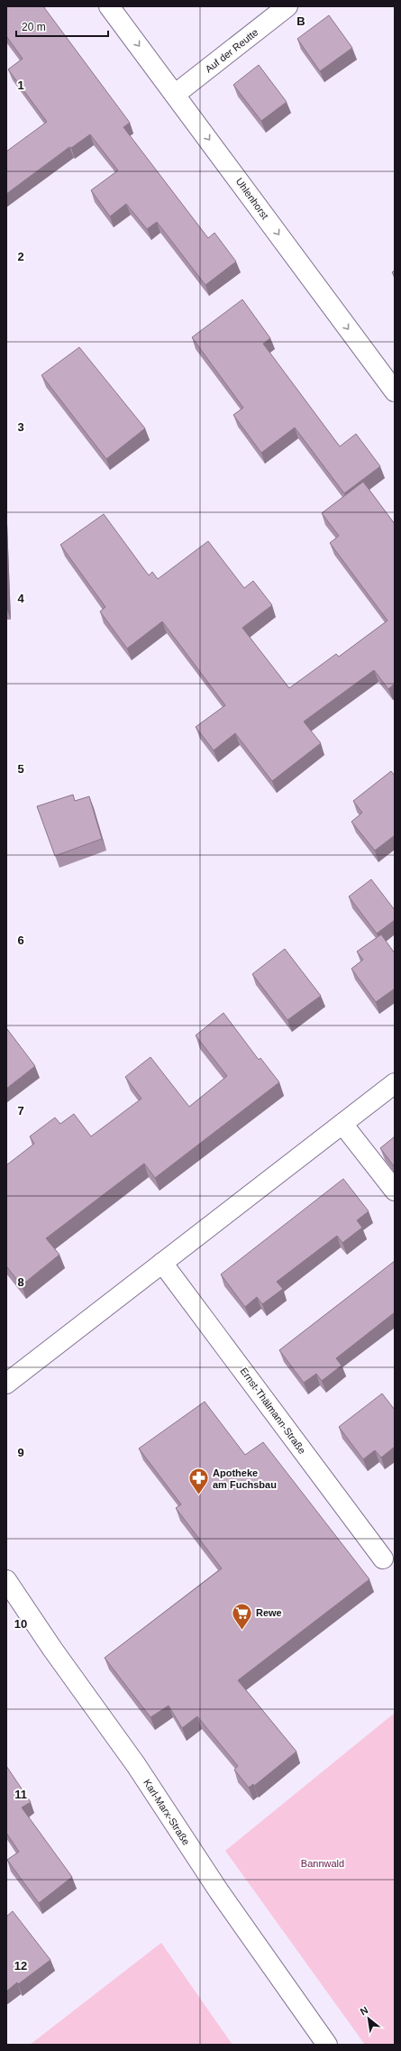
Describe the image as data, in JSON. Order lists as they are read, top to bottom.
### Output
{
  "streets": {
    "street": [
      "Auf der Reutte",
      "Uhlenhorst",
      "Ernst-Thälmann-Straße",
      "Karl-Marx-Straße"
    ]
  },
  "crossings": [
    ["Auf der Reutte", "Uhlenhorst"]
  ],
  "one_way": ["Uhlenhorst"],
  "parks": ["Bannwald"],
  "places": {
    "pharmacy": ["Apotheke am Fuchsbau"],
    "supermarket": ["Rewe"]
  },
  "scale_bar": "20 m",
  "north": "top left",
  "grid": {
    "columns": ["B"],
    "rows": [
      "1",
      "2",
      "3",
      "4",
      "5",
      "6",
      "7",
      "8",
      "9",
      "10",
      "11",
      "12"
    ]
  }
}
